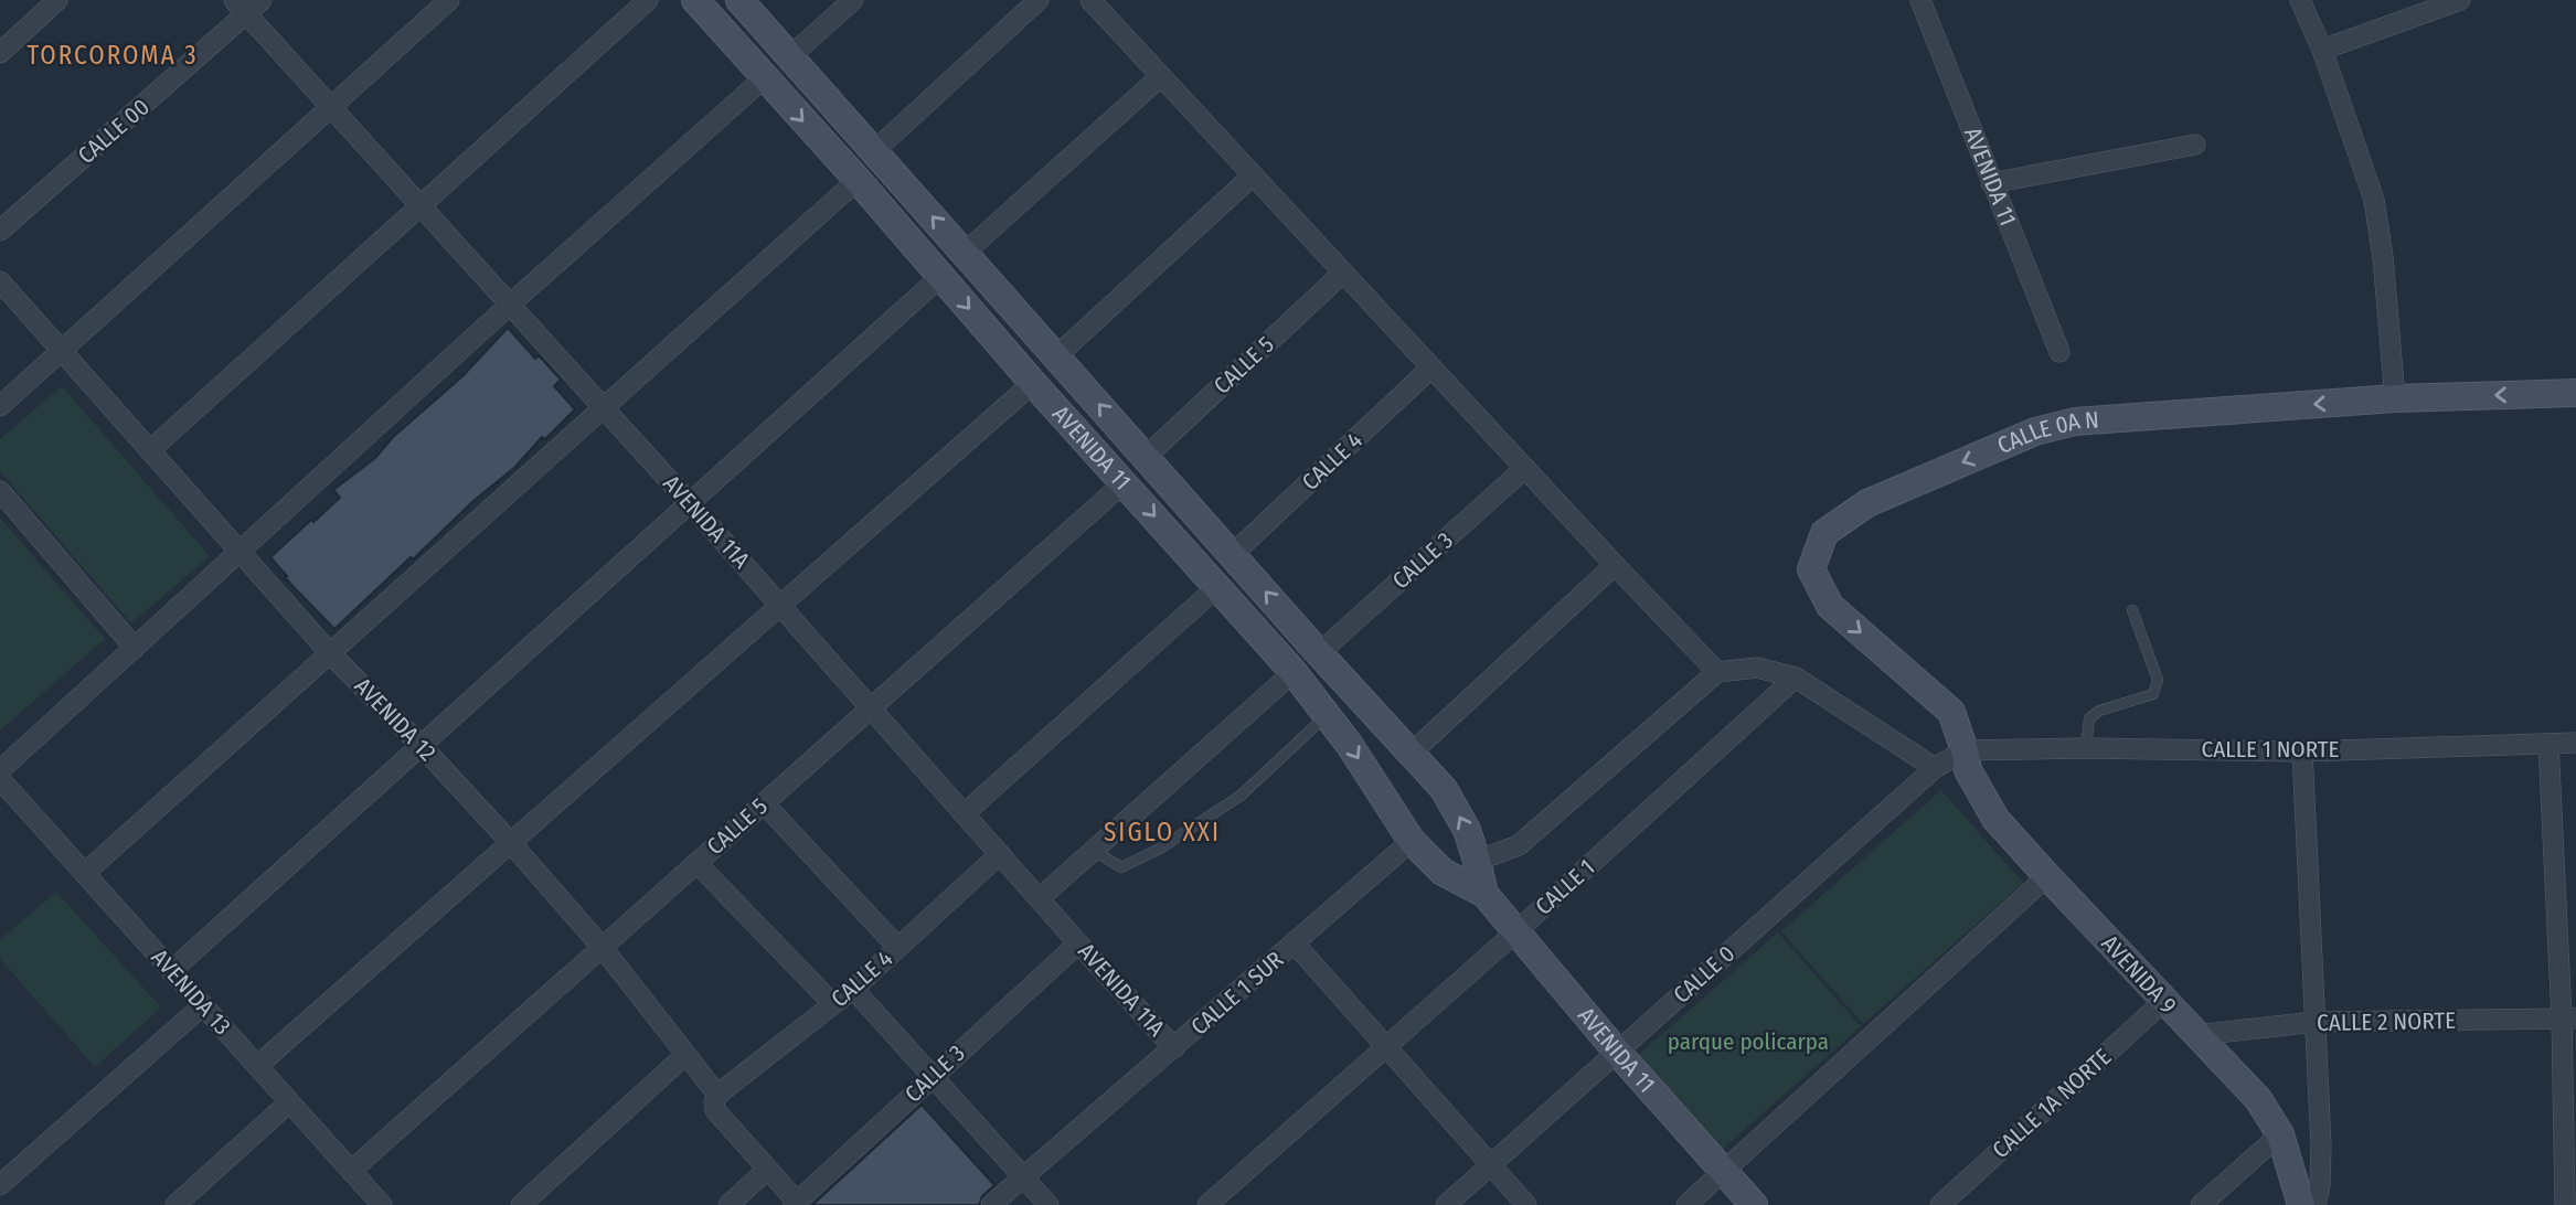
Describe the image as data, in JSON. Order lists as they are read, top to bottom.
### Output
{
  "streets": {
    "street": [
      "CALLE 00",
      "AVENIDA 11",
      "CALLE 5",
      "CALLE 0A N",
      "CALLE 4",
      "AVENIDA 11A",
      "CALLE 3",
      "AVENIDA 12",
      "CALLE 1 NORTE",
      "CALLE 1",
      "CALLE 0",
      "AVENIDA 9",
      "AVENIDA 13",
      "CALLE 1 SUR",
      "CALLE 2 NORTE",
      "CALLE 1A NORTE"
    ]
  },
  "crossings": [
    ["CALLE 00", "AVENIDA 11A"],
    ["AVENIDA 11", "CALLE 5"],
    ["AVENIDA 11", "CALLE 4"],
    ["AVENIDA 11", "CALLE 3"],
    ["AVENIDA 11", "CALLE 1"],
    ["AVENIDA 11", "CALLE 0"],
    ["AVENIDA 11", "CALLE 1 SUR"],
    ["CALLE 5", "AVENIDA 11A"],
    ["CALLE 5", "AVENIDA 12"],
    ["CALLE 5", "AVENIDA 13"],
    ["CALLE 0A N", "CALLE 1 NORTE"],
    ["CALLE 0A N", "CALLE 0"],
    ["CALLE 0A N", "AVENIDA 9"],
    ["CALLE 4", "AVENIDA 11A"],
    ["CALLE 4", "AVENIDA 12"],
    ["AVENIDA 11A", "CALLE 3"],
    ["AVENIDA 11A", "CALLE 1 SUR"],
    ["CALLE 3", "AVENIDA 12"],
    ["CALLE 1 NORTE", "CALLE 0"],
    ["CALLE 1 NORTE", "AVENIDA 9"],
    ["CALLE 0", "AVENIDA 9"],
    ["AVENIDA 9", "CALLE 2 NORTE"],
    ["AVENIDA 9", "CALLE 1A NORTE"]
  ],
  "districts": ["TORCOROMA 3", "SIGLO XXI"],
  "parks": ["parque policarpa"]
}
